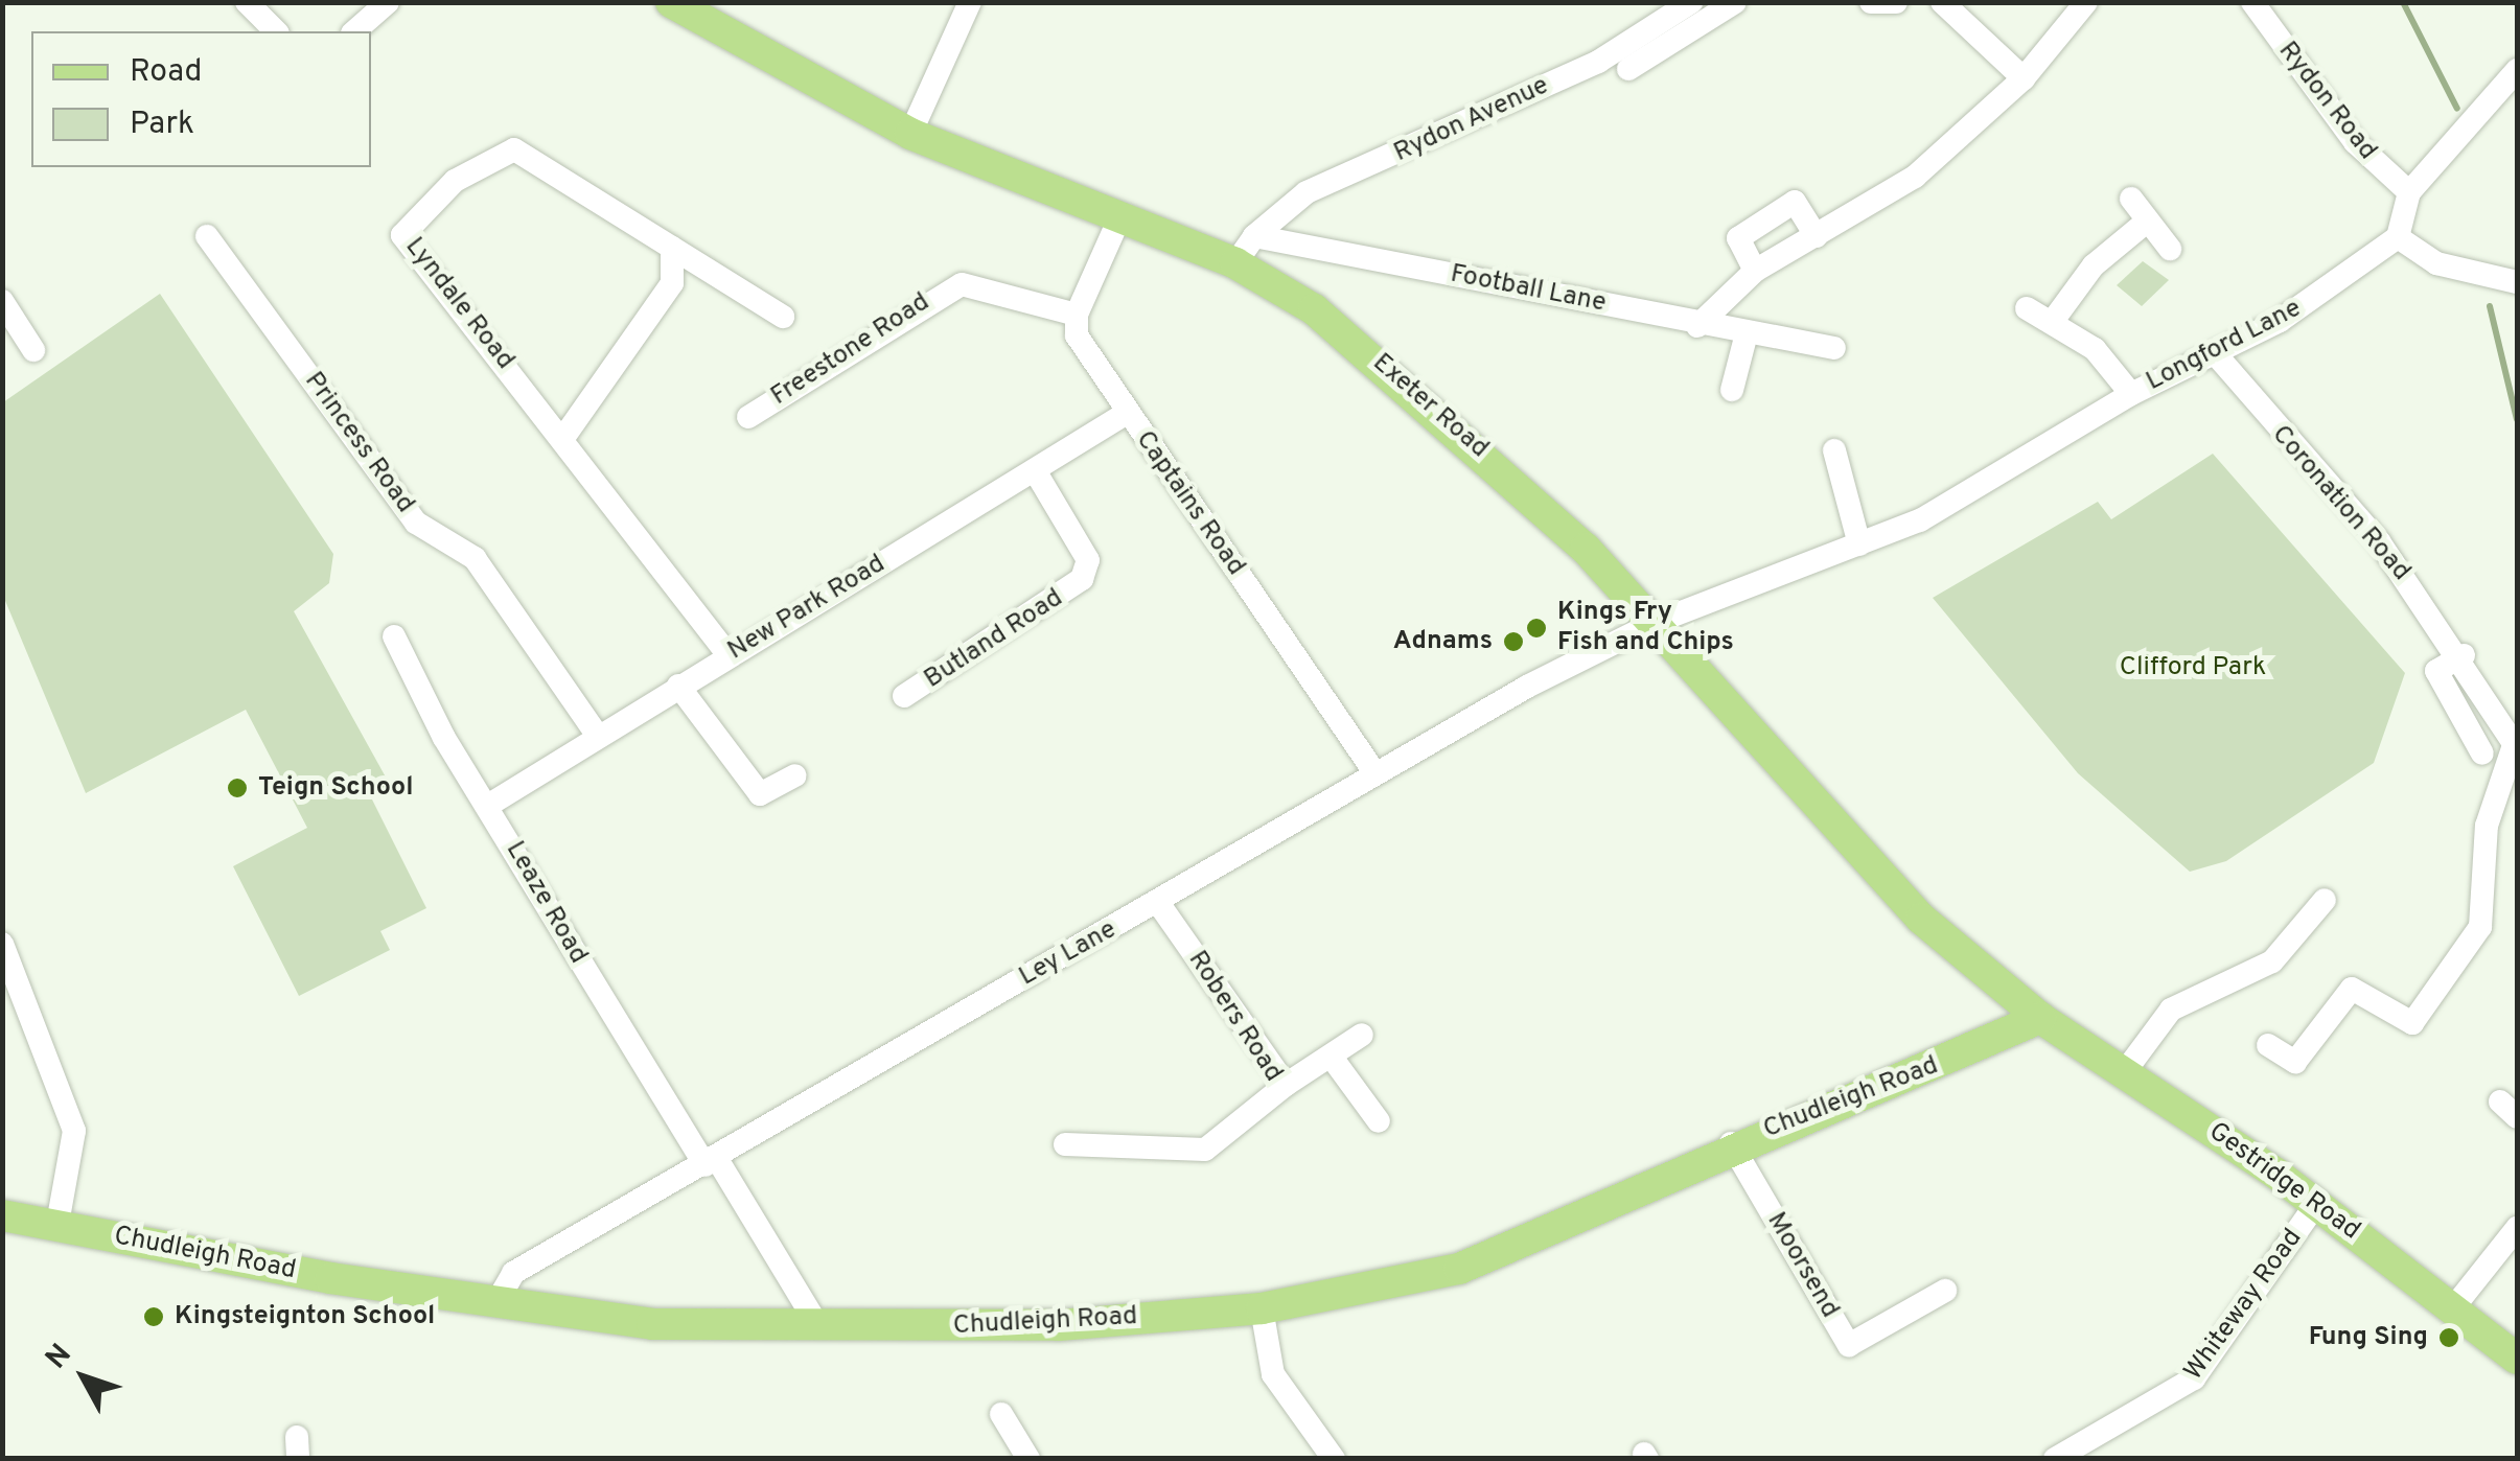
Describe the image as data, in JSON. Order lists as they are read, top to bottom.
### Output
{
  "streets": {
    "main road": ["Exeter Road", "Chudleigh Road", "Gestridge Road"],
    "street": [
      "Rydon Road",
      "Rydon Avenue",
      "Football Lane",
      "Lyndale Road",
      "Longford Lane",
      "Freestone Road",
      "Princess Road",
      "Captains Road",
      "Coronation Road",
      "New Park Road",
      "Butland Road",
      "Leaze Road",
      "Ley Lane",
      "Robers Road",
      "Moorsend",
      "Whiteway Road"
    ]
  },
  "crossings": [
    ["Rydon Avenue", "Football Lane"],
    ["Lyndale Road", "New Park Road"],
    ["Longford Lane", "Exeter Road"],
    ["Longford Lane", "Coronation Road"],
    ["Longford Lane", "Ley Lane"],
    ["Freestone Road", "Captains Road"],
    ["Exeter Road", "Ley Lane"],
    ["Exeter Road", "Chudleigh Road"],
    ["Exeter Road", "Gestridge Road"],
    ["Princess Road", "New Park Road"],
    ["Captains Road", "New Park Road"],
    ["Captains Road", "Ley Lane"],
    ["New Park Road", "Butland Road"],
    ["New Park Road", "Leaze Road"],
    ["Leaze Road", "Ley Lane"],
    ["Leaze Road", "Chudleigh Road"],
    ["Ley Lane", "Robers Road"],
    ["Ley Lane", "Chudleigh Road"],
    ["Chudleigh Road", "Gestridge Road"],
    ["Chudleigh Road", "Moorsend"],
    ["Gestridge Road", "Whiteway Road"]
  ],
  "parks": ["Clifford Park"],
  "places": [
    "Kings Fry Fish and Chips",
    "Adnams",
    "Teign School",
    "Kingsteignton School",
    "Fung Sing"
  ],
  "legend": ["Road", "Park"],
  "north": "top left"
}
